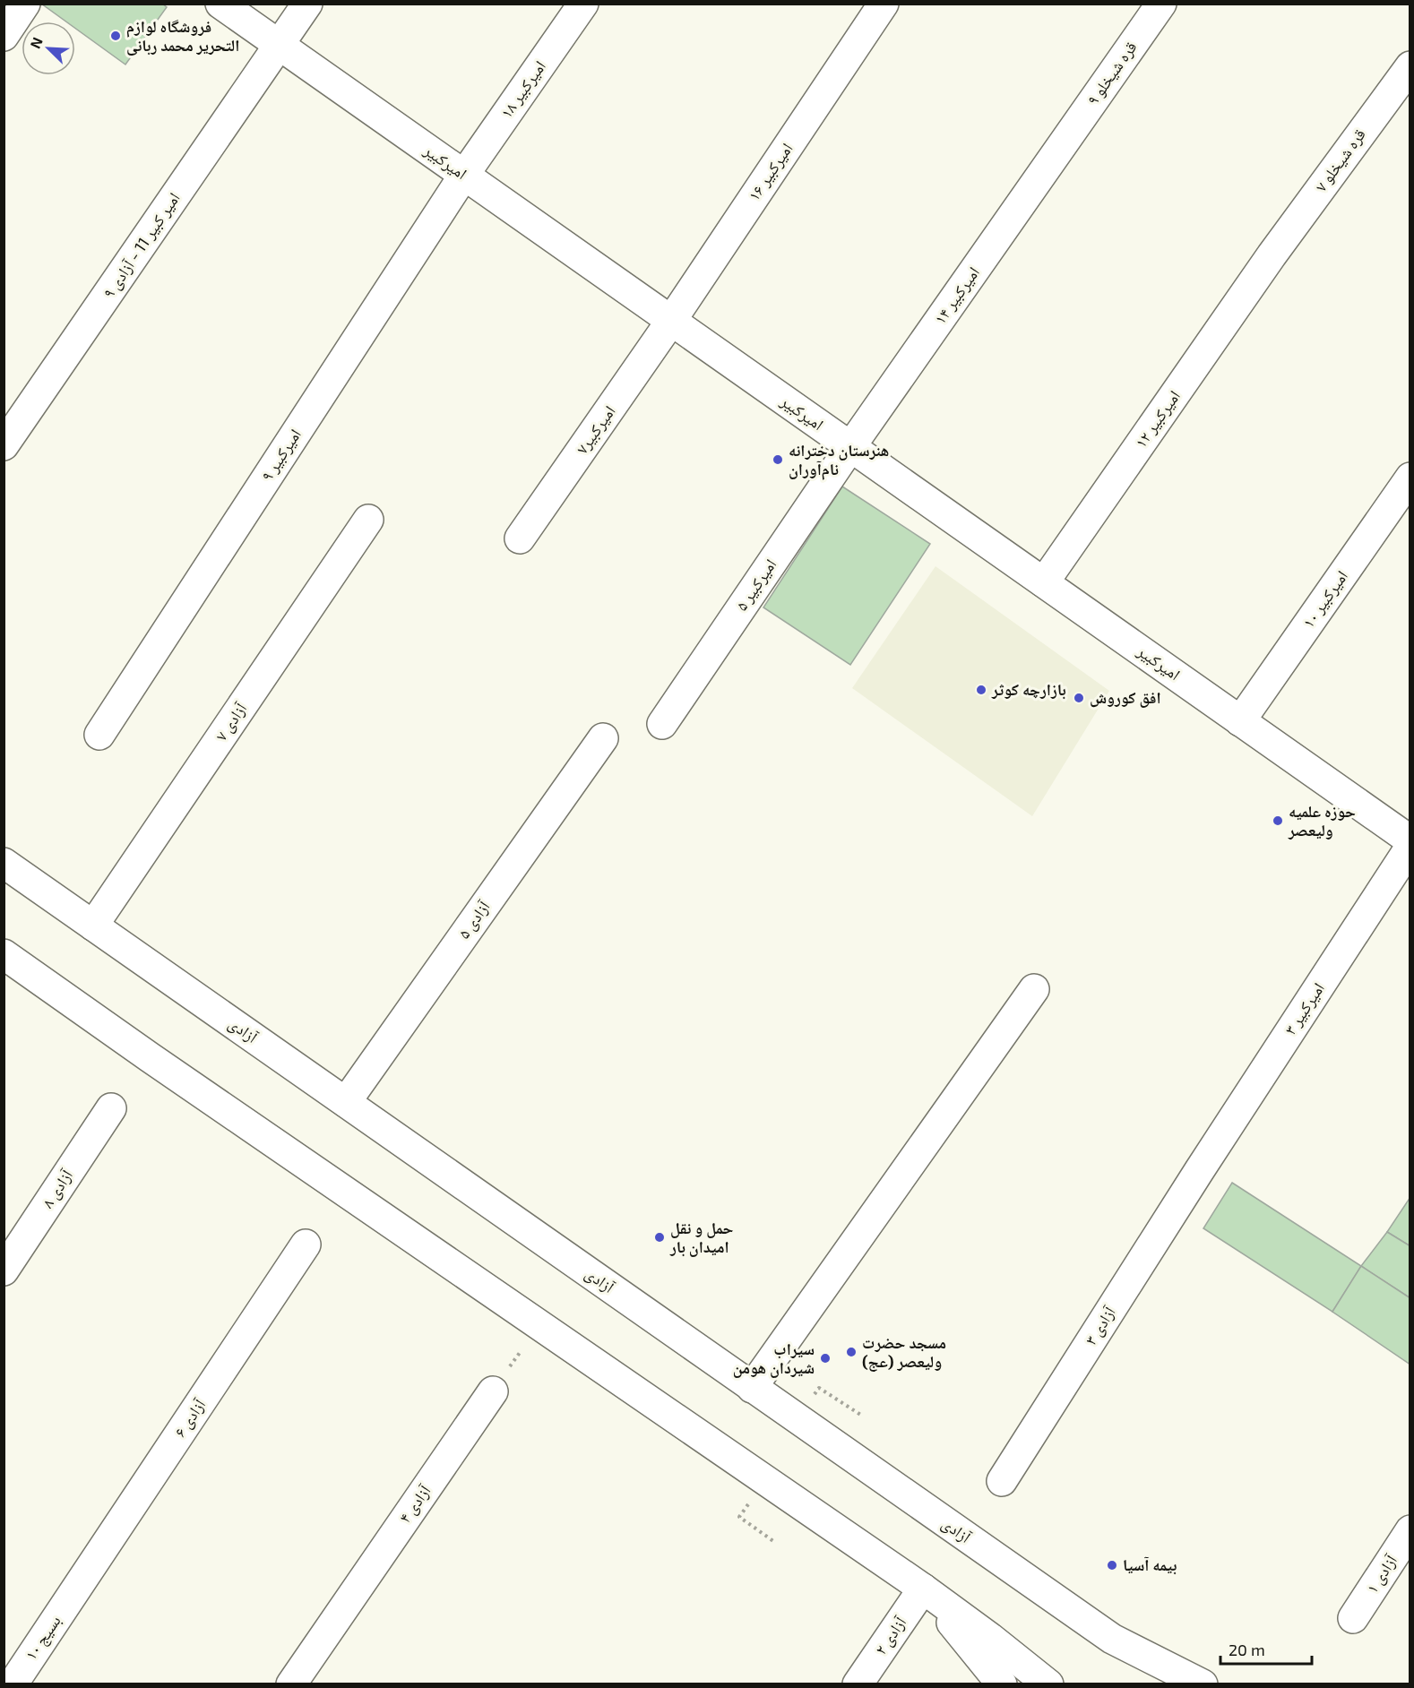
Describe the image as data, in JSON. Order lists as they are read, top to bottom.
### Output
{
  "streets": {
    "street": [
      "قره شیخلو ۹",
      "امیرکبیر ۱۸",
      "قره شیخلو ۷",
      "امیرکبیر",
      "امیرکبیر ۱۶",
      "امیر کبیر 11 - آزادی ۹",
      "امیرکبیر ۱۴",
      "امیرکبیر ۱۲",
      "امیرکبیر۷",
      "امیرکبیر ۹",
      "امیرکبیر ۵",
      "امیرکبیر ۱۰",
      "آزادی ۷",
      "آزادی ۵",
      "امیرکبیر ۳",
      "آزادی",
      "۸ آزادی",
      "آزادی ۳",
      "۶ آزادی",
      "۴ آزادی",
      "آزادی ۱",
      "۲ آزادی",
      "بسیج ۱۰"
    ]
  },
  "crossings": [
    ["قره شیخلو ۹", "امیرکبیر ۱۴"],
    ["امیرکبیر ۱۸", "امیرکبیر"],
    ["امیرکبیر ۱۸", "امیرکبیر ۹"],
    ["قره شیخلو ۷", "امیرکبیر ۱۲"],
    ["امیرکبیر", "امیرکبیر ۱۶"],
    ["امیرکبیر", "امیر کبیر 11 - آزادی ۹"],
    ["امیرکبیر", "امیرکبیر ۱۴"],
    ["امیرکبیر", "امیرکبیر ۱۲"],
    ["امیرکبیر", "امیرکبیر۷"],
    ["امیرکبیر", "امیرکبیر ۹"],
    ["امیرکبیر", "امیرکبیر ۵"],
    ["امیرکبیر", "امیرکبیر ۱۰"],
    ["امیرکبیر ۱۶", "امیرکبیر۷"],
    ["امیرکبیر ۱۴", "امیرکبیر ۵"],
    ["آزادی ۷", "آزادی"],
    ["آزادی ۵", "آزادی"],
    ["امیرکبیر ۳", "آزادی ۳"],
    ["۶ آزادی", "بسیج ۱۰"]
  ],
  "places": [
    "فروشگاه لوازم التحریر محمد ربانی",
    "هنرستان دخترانه نام‌آوران",
    "بازارچه کوثر",
    "افق کوروش",
    "حوزه علمیه ولیعصر",
    "حمل و نقل امیدان بار",
    "مسجد حضرت ولیعصر (عج)",
    "سیراب شیردان هومن",
    "بیمه آسیا"
  ],
  "scale_bar": "20 m",
  "north": "top left"
}
